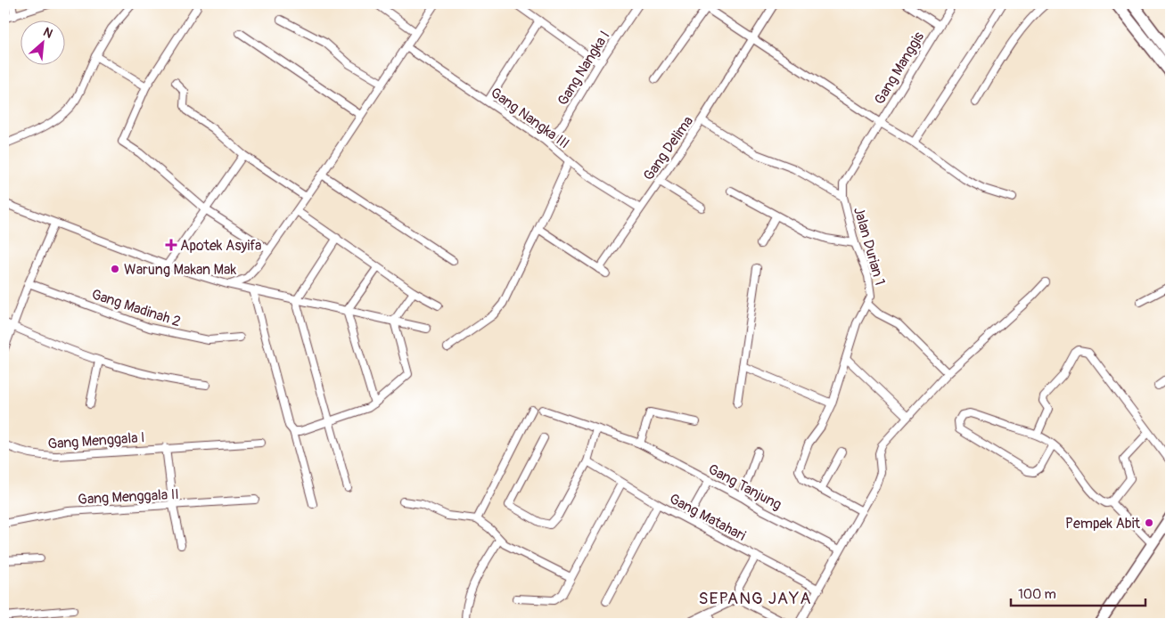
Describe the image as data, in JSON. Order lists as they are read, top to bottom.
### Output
{
  "streets": {
    "street": [
      "Gang Nangka I",
      "Gang Manggis",
      "Gang Nangka III",
      "Gang Delima",
      "Jalan Durian 1",
      "Gang Madinah 2",
      "Gang Menggala I",
      "Gang Tanjung",
      "Gang Menggala II",
      "Gang Matahari"
    ]
  },
  "crossings": [
    ["Gang Nangka I", "Gang Nangka III"],
    ["Gang Manggis", "Jalan Durian 1"],
    ["Gang Nangka III", "Gang Delima"]
  ],
  "districts": ["SEPANG JAYA"],
  "places": {
    "health": ["Apotek Asyifa"],
    "other": ["Warung Makan Mak", "Pempek Abit"]
  },
  "scale_bar": "100 m",
  "north": "top right"
}
